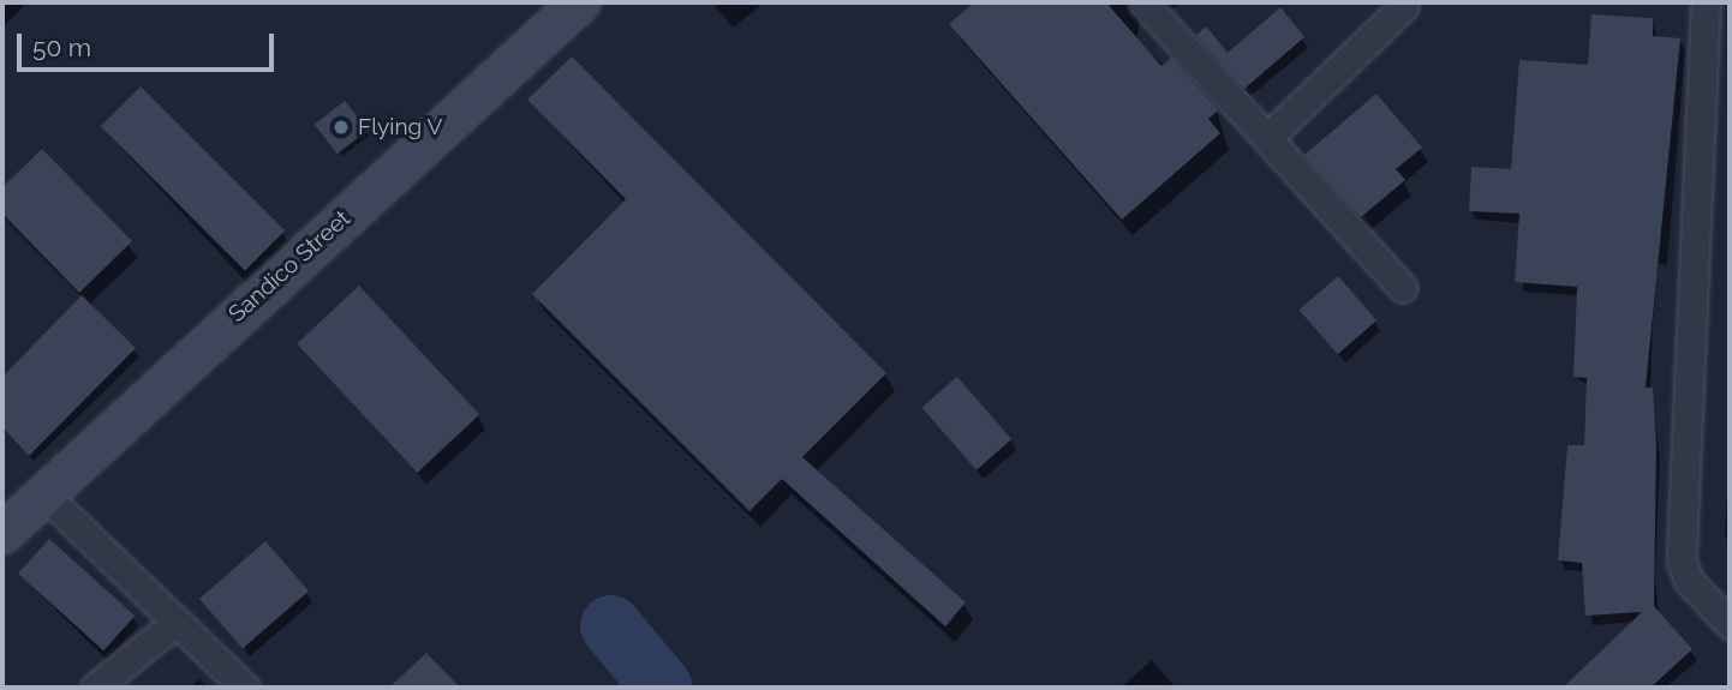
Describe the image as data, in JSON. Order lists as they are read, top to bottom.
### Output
{
  "streets": {
    "main road": ["Sandico Street"]
  },
  "places": ["Flying V"],
  "scale_bar": "50 m"
}
